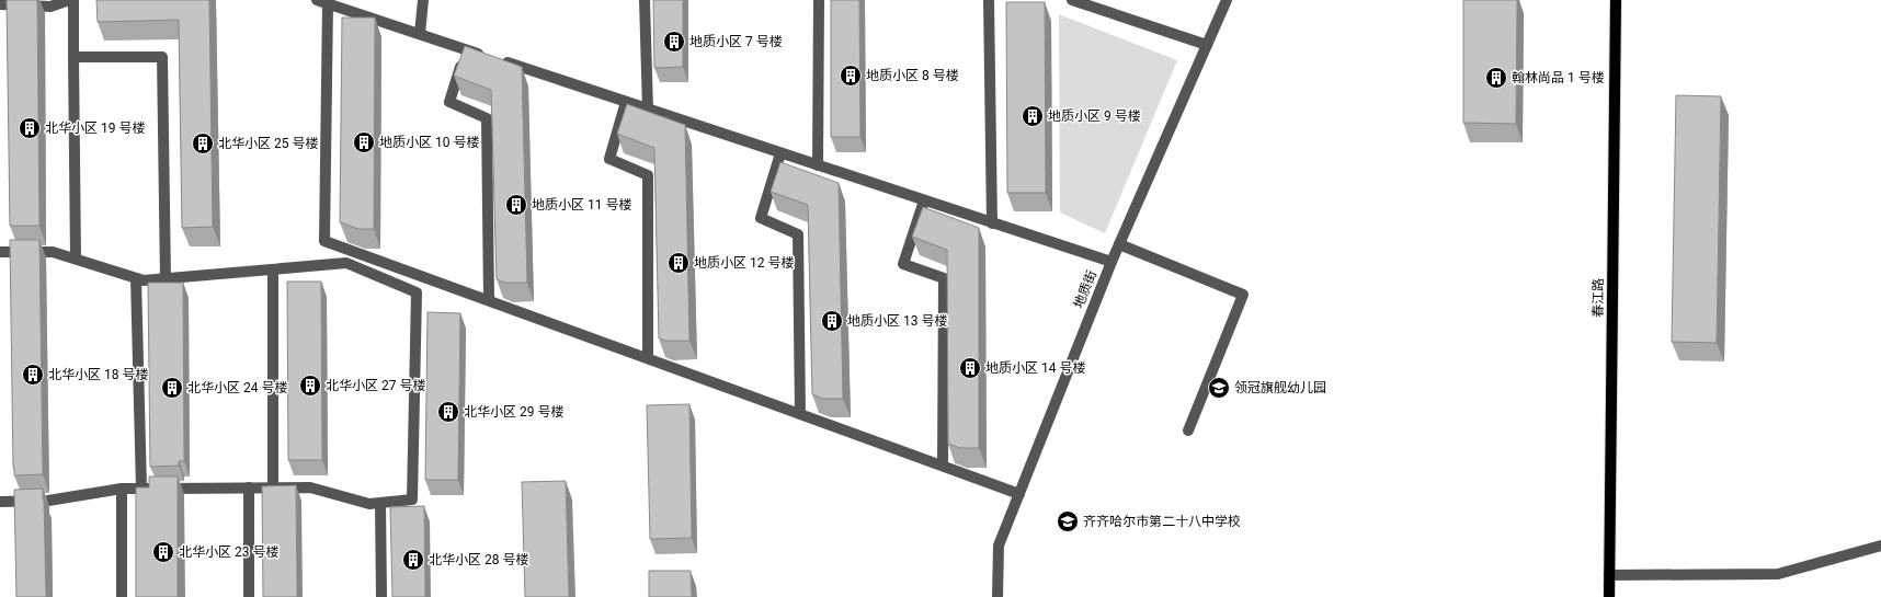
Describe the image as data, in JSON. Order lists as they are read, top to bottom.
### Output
{
  "streets": {
    "main road": ["春江路"],
    "street": ["地质街"]
  },
  "places": {
    "building": [
      "地质小区 7 号楼",
      "地质小区 8 号楼",
      "翰林尚品 1 号楼",
      "地质小区 9 号楼",
      "北华小区 19 号楼",
      "地质小区 10 号楼",
      "北华小区 25 号楼",
      "地质小区 11 号楼",
      "地质小区 12 号楼",
      "地质小区 13 号楼",
      "地质小区 14 号楼",
      "北华小区 18 号楼",
      "北华小区 27 号楼",
      "北华小区 24 号楼",
      "北华小区 29 号楼",
      "北华小区 23 号楼",
      "北华小区 28 号楼"
    ],
    "school or university": ["领冠旗舰幼儿园", "齐齐哈尔市第二十八中学校"]
  }
}
